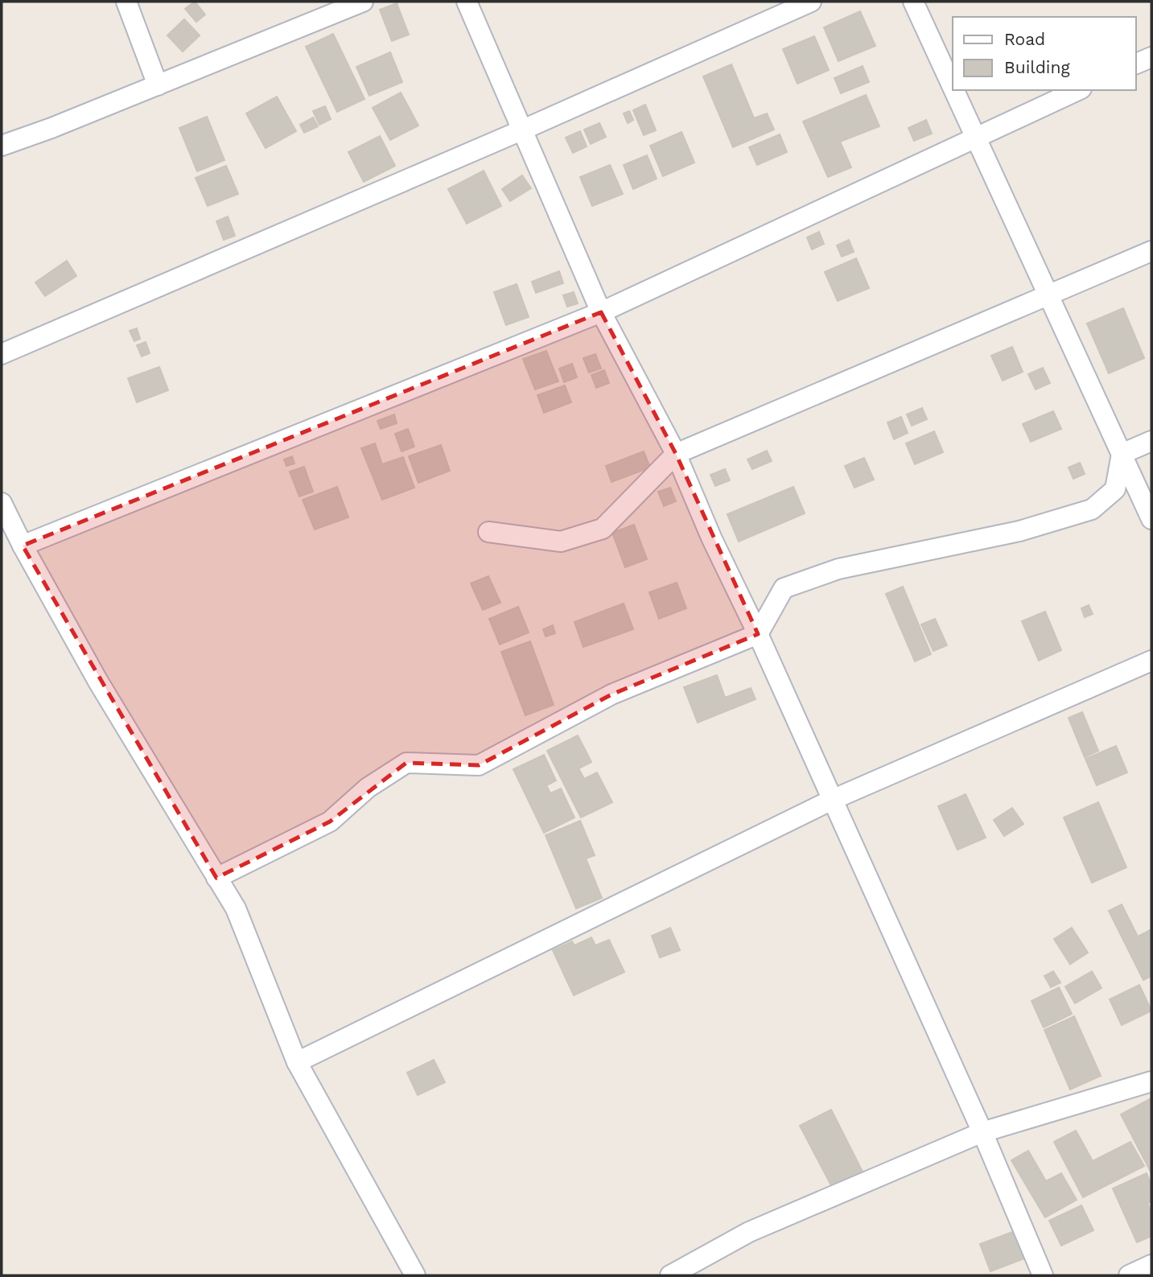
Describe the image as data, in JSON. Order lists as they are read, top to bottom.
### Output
{
  "legend": ["Road", "Building"]
}
